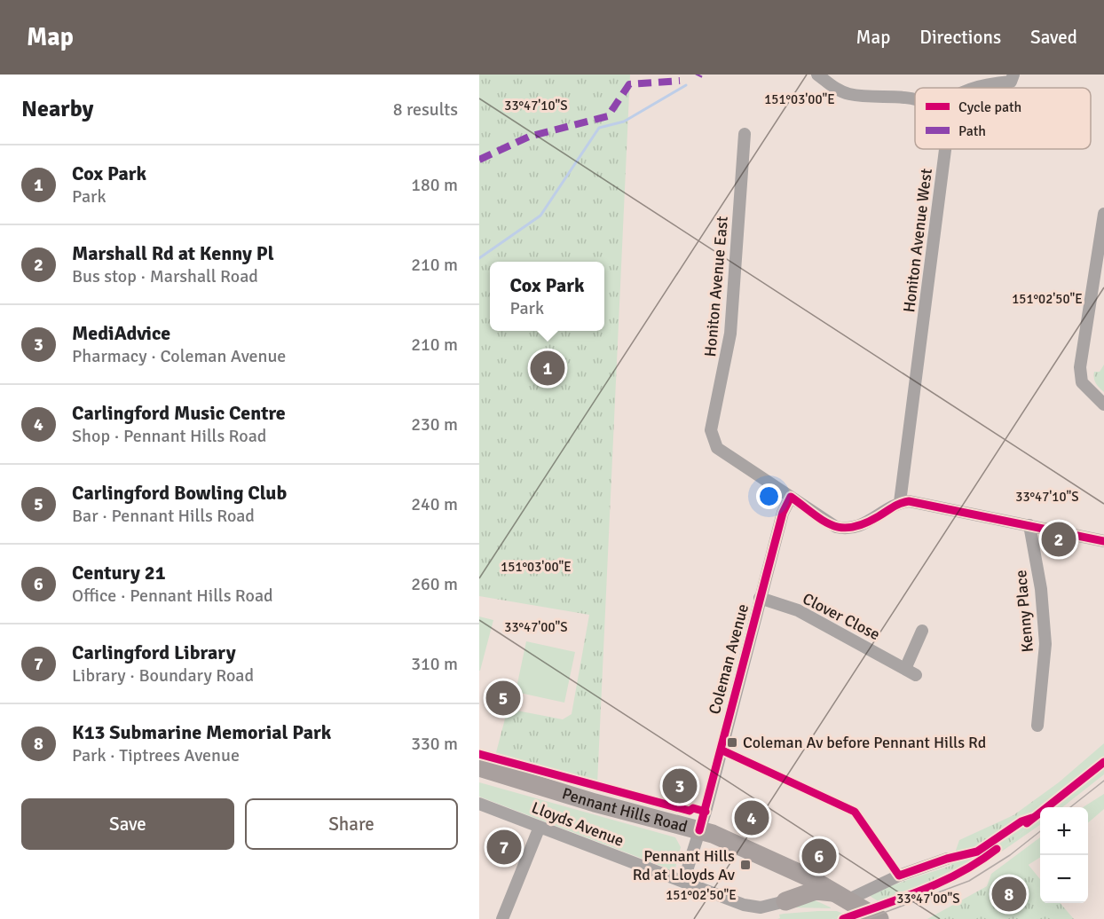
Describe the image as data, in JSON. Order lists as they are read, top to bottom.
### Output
{
  "streets": {
    "highway": ["Pennant Hills Road"],
    "street": [
      "Honiton Avenue West",
      "Honiton Avenue East",
      "Kenny Place",
      "Clover Close",
      "Coleman Avenue",
      "Lloyds Avenue"
    ]
  },
  "crossings": [
    ["Honiton Avenue West", "Honiton Avenue East"],
    ["Honiton Avenue East", "Coleman Avenue"],
    ["Clover Close", "Coleman Avenue"],
    ["Coleman Avenue", "Pennant Hills Road"],
    ["Coleman Avenue", "Lloyds Avenue"]
  ],
  "places": {
    "transit": ["Coleman Av before Pennant Hills Rd", "Pennant Hills Rd at Lloyds Av"]
  },
  "legend": ["Cycle path", "Path"],
  "page": {
    "header": "Map",
    "nav": ["Map", "Directions", "Saved"],
    "heading": ["Nearby", "8 results"],
    "list": [
      {
        "mark": "1",
        "name": "Cox Park",
        "note": "Park",
        "value": "180 m"
      },
      {
        "mark": "2",
        "name": "Marshall Rd at Kenny Pl",
        "note": "Bus stop · Marshall Road",
        "value": "210 m"
      },
      {
        "mark": "3",
        "name": "MediAdvice",
        "note": "Pharmacy · Coleman Avenue",
        "value": "210 m"
      },
      {
        "mark": "4",
        "name": "Carlingford Music Centre",
        "note": "Shop · Pennant Hills Road",
        "value": "230 m"
      },
      {
        "mark": "5",
        "name": "Carlingford Bowling Club",
        "note": "Bar · Pennant Hills Road",
        "value": "240 m"
      },
      {
        "mark": "6",
        "name": "Century 21",
        "note": "Office · Pennant Hills Road",
        "value": "260 m"
      },
      {
        "mark": "7",
        "name": "Carlingford Library",
        "note": "Library · Boundary Road",
        "value": "310 m"
      },
      {
        "mark": "8",
        "name": "K13 Submarine Memorial Park",
        "note": "Park · Tiptrees Avenue",
        "value": "330 m"
      }
    ],
    "popup": ["Cox Park", "Park"],
    "pins": [
      "1",
      "2",
      "5",
      "3",
      "4",
      "7",
      "6",
      "8"
    ],
    "buttons": ["Save", "Share"],
    "map_buttons": ["+", "−"]
  },
  "coordinates": [
    "151°03'00\"E",
    "33°47'10\"S",
    "151°02'50\"E",
    "33°47'00\"S"
  ]
}
